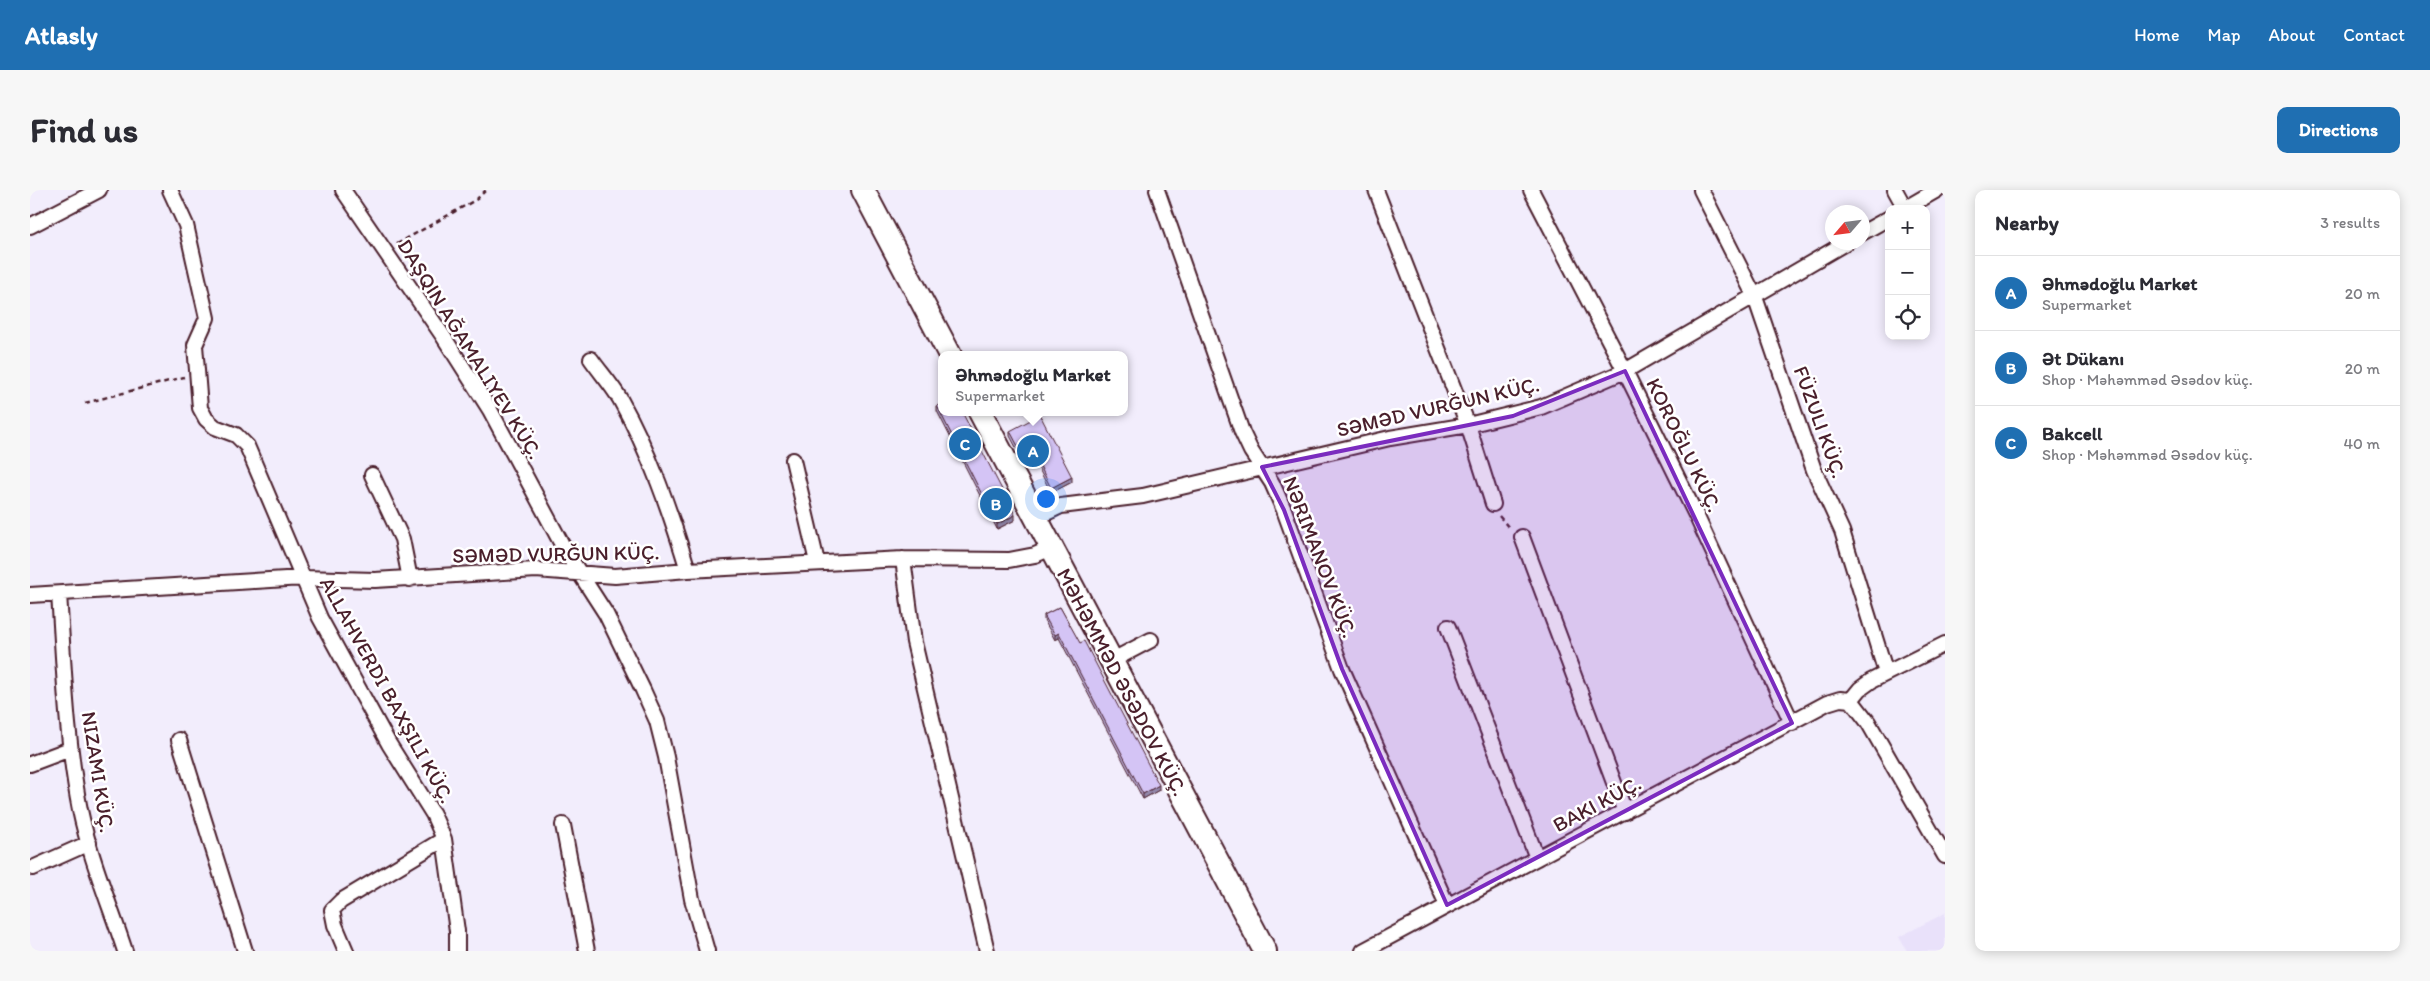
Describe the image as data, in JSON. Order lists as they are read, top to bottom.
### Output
{
  "streets": {
    "main road": ["MƏHƏMMƏD ƏSƏDOV KÜÇ."],
    "street": [
      "SƏMƏD VURĞUN KÜÇ.",
      "FÜZULI KÜÇ.",
      "KOROĞLU KÜÇ.",
      "NƏRIMANOV KÜÇ.",
      "NIZAMI KÜÇ."
    ]
  },
  "crossings": [
    ["SƏMƏD VURĞUN KÜÇ.", "FÜZULI KÜÇ."],
    ["SƏMƏD VURĞUN KÜÇ.", "KOROĞLU KÜÇ."],
    ["SƏMƏD VURĞUN KÜÇ.", "NƏRIMANOV KÜÇ."],
    ["SƏMƏD VURĞUN KÜÇ.", "MƏHƏMMƏD ƏSƏDOV KÜÇ."],
    ["SƏMƏD VURĞUN KÜÇ.", "NIZAMI KÜÇ."]
  ],
  "north": "bottom left",
  "page": {
    "header": "Atlasly",
    "nav": [
      "Home",
      "Map",
      "About",
      "Contact"
    ],
    "buttons": "Directions",
    "title": "Find us",
    "heading": ["Nearby", "3 results"],
    "map_buttons": ["+", "−"],
    "list": [
      {
        "mark": "A",
        "name": "Əhmədoğlu Market",
        "note": "Supermarket",
        "value": "20 m"
      },
      {
        "mark": "B",
        "name": "Ət Dükanı",
        "note": "Shop · Məhəmməd Əsədov küç.",
        "value": "20 m"
      },
      {
        "mark": "C",
        "name": "Bakcell",
        "note": "Shop · Məhəmməd Əsədov küç.",
        "value": "40 m"
      }
    ],
    "popup": ["Əhmədoğlu Market", "Supermarket"],
    "pins": ["C", "A", "B"]
  }
}
